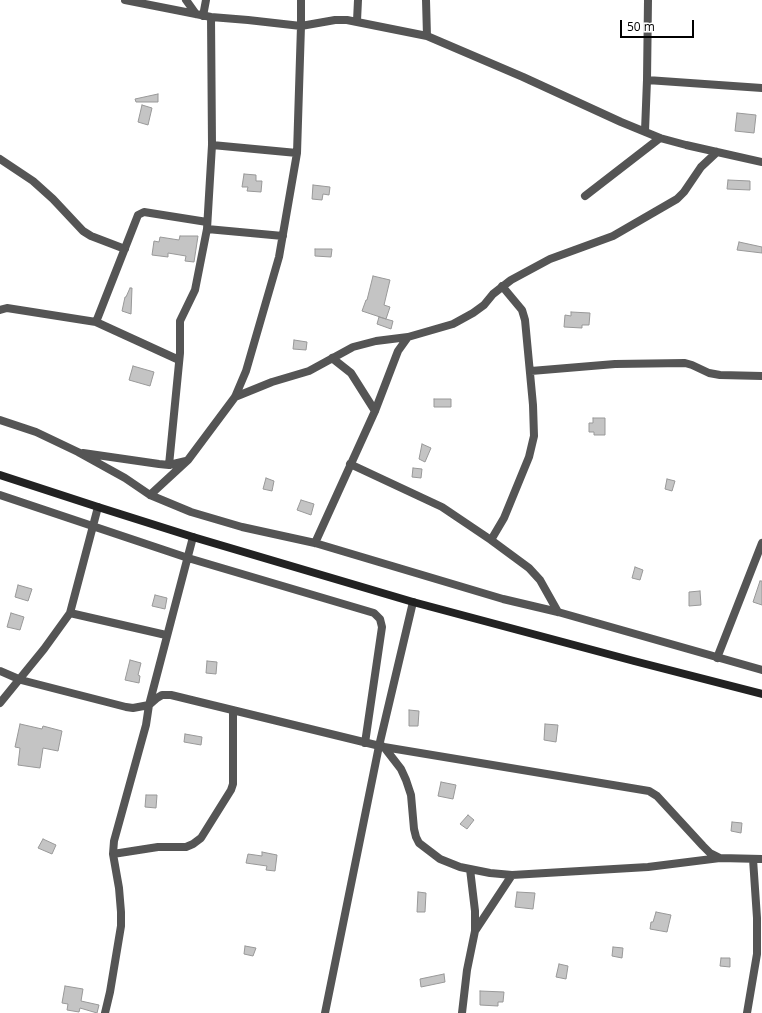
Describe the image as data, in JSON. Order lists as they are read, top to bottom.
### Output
{
  "scale_bar": "50 m"
}
